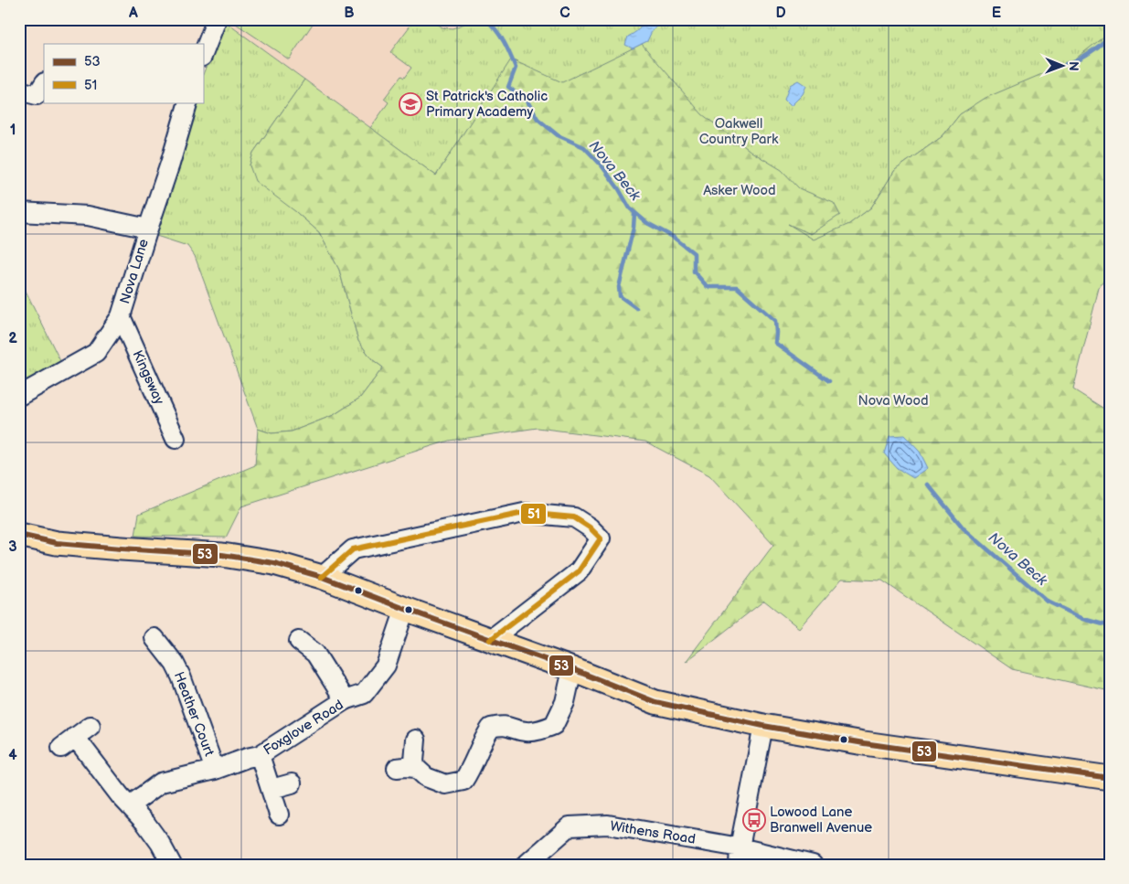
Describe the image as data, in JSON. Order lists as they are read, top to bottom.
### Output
{
  "streets": {
    "street": [
      "Nova Lane",
      "Kingsway",
      "Heather Court",
      "Foxglove Road",
      "Withens Road"
    ]
  },
  "crossings": [
    ["Nova Lane", "Kingsway"],
    ["Heather Court", "Foxglove Road"]
  ],
  "water": ["Nova Beck"],
  "parks": ["Oakwell Country Park", "Asker Wood", "Nova Wood"],
  "places": {
    "school or university": ["St Patrick's Catholic Primary Academy"],
    "bus stop": ["Lowood Lane Branwell Avenue"]
  },
  "lines": ["transit line 51", "transit line 53"],
  "legend": ["53", "51"],
  "north": "right",
  "grid": {
    "columns": [
      "A",
      "B",
      "C",
      "D",
      "E"
    ],
    "rows": [
      "1",
      "2",
      "3",
      "4"
    ]
  }
}
